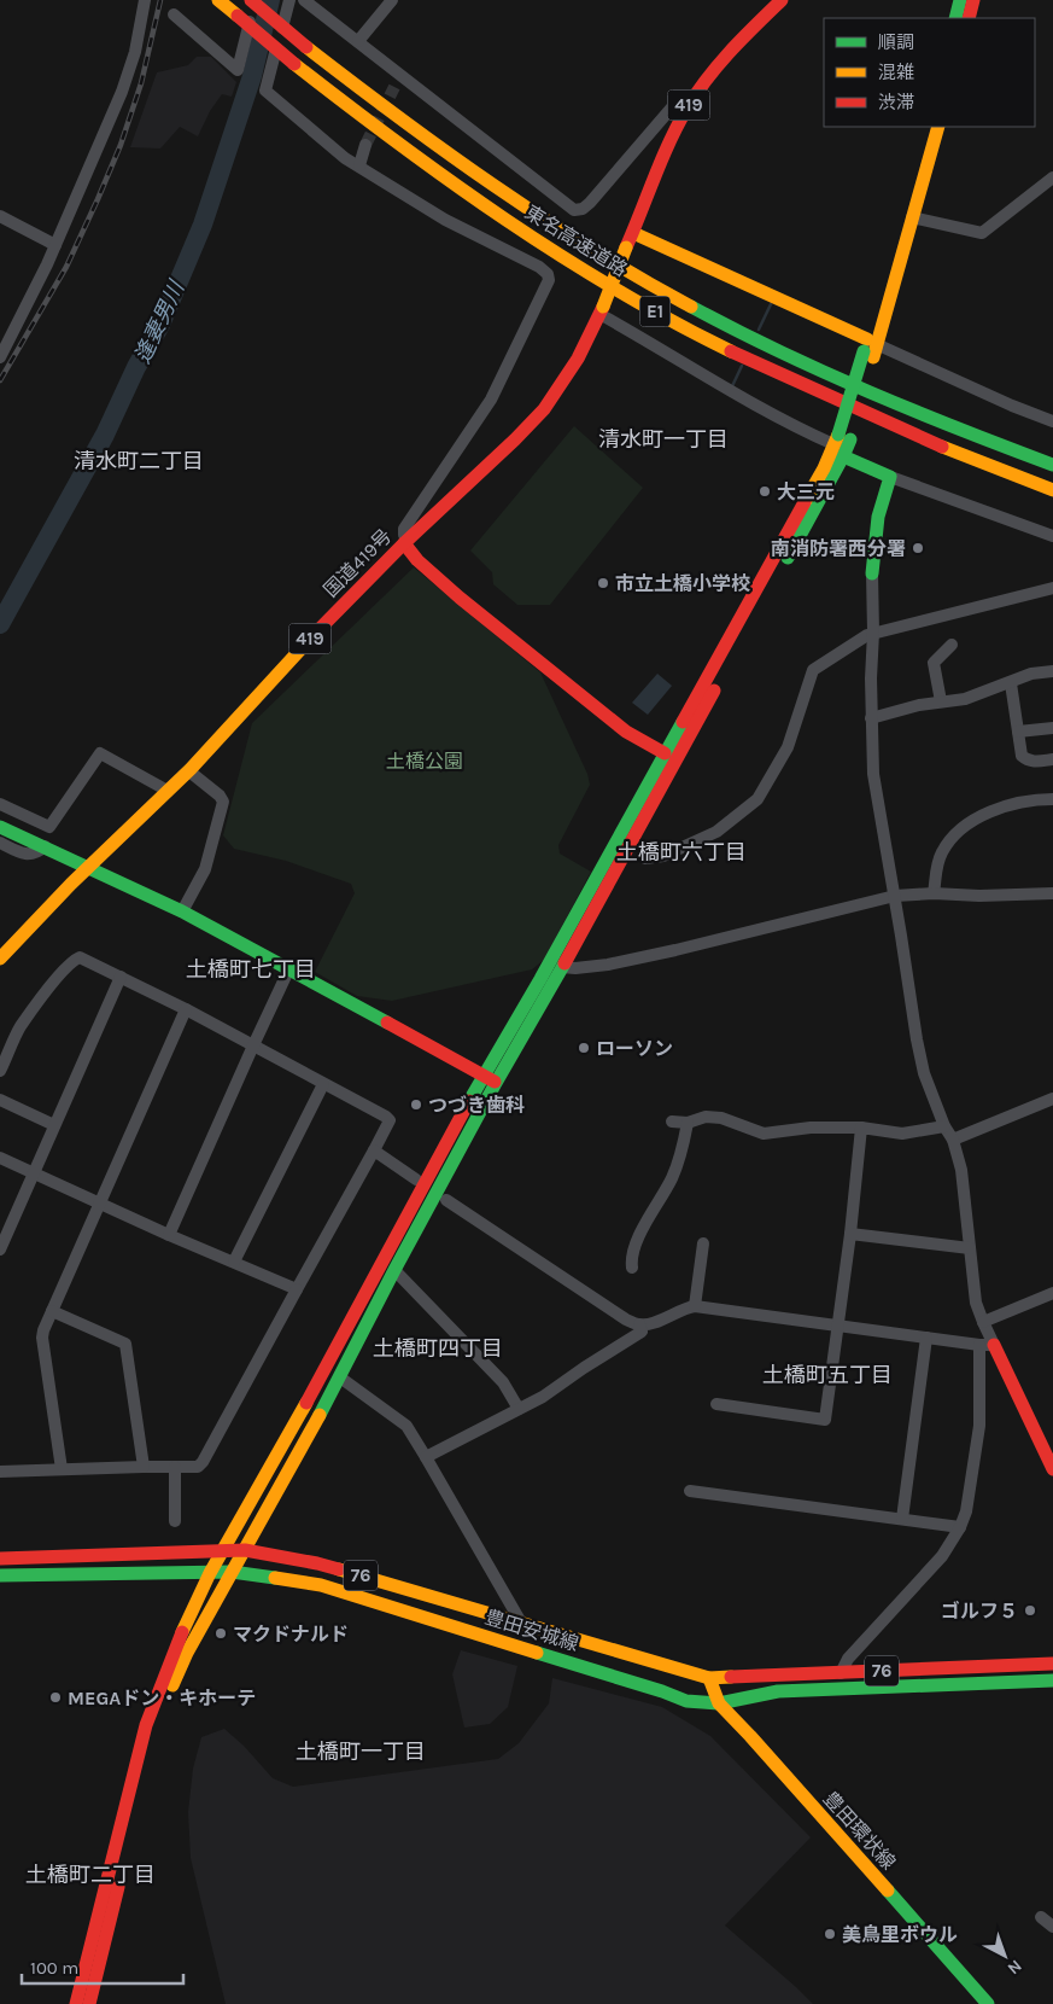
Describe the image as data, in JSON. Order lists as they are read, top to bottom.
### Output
{
  "streets": {
    "main road": [
      "419",
      "東名高速道路",
      "E1",
      "国道419号",
      "76",
      "豊田安城線",
      "豊田環状線"
    ]
  },
  "crossings": [
    ["419", "国道419号"],
    ["豊田安城線", "豊田環状線"]
  ],
  "districts": [
    "清水町一丁目",
    "清水町二丁目",
    "土橋町六丁目",
    "土橋町七丁目",
    "土橋町四丁目",
    "土橋町五丁目",
    "土橋町一丁目",
    "土橋町二丁目"
  ],
  "water": ["逢妻男川"],
  "parks": ["土橋公園"],
  "places": [
    "大三元",
    "南消防署西分署",
    "市立土橋小学校",
    "ローソン",
    "つづき歯科",
    "ゴルフ５",
    "マクドナルド",
    "MEGAドン・キホーテ",
    "美鳥里ボウル"
  ],
  "legend": ["順調", "混雑", "渋滞"],
  "scale_bar": "100 m",
  "north": "bottom right"
}
